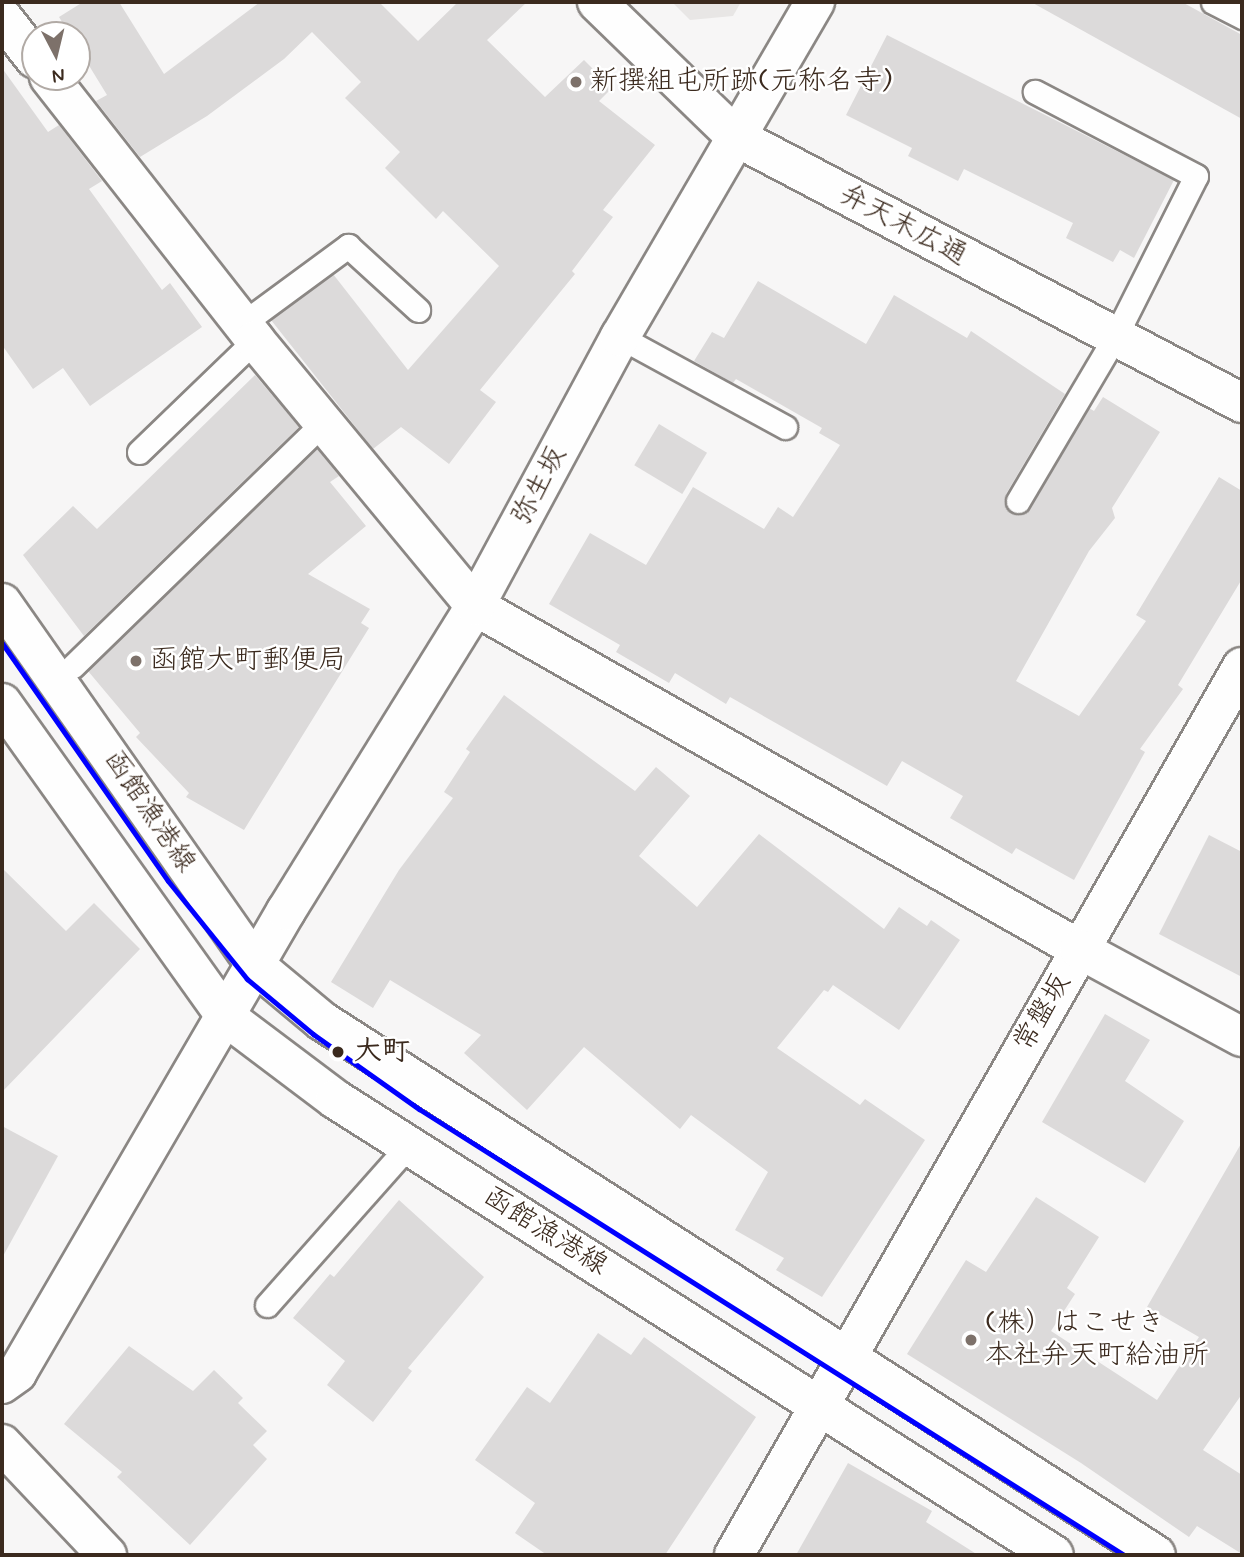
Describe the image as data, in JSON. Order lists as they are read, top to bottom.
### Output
{
  "streets": {
    "street": [
      "弁天末広通",
      "弥生坂",
      "函館漁港線",
      "常盤坂"
    ]
  },
  "crossings": [
    ["弁天末広通", "弥生坂"],
    ["弥生坂", "函館漁港線"],
    ["函館漁港線", "常盤坂"]
  ],
  "places": [
    "新撰組屯所跡(元称名寺)",
    "函館大町郵便局",
    "大町",
    "(株）はこせき 本社弁天町給油所"
  ],
  "north": "bottom"
}
